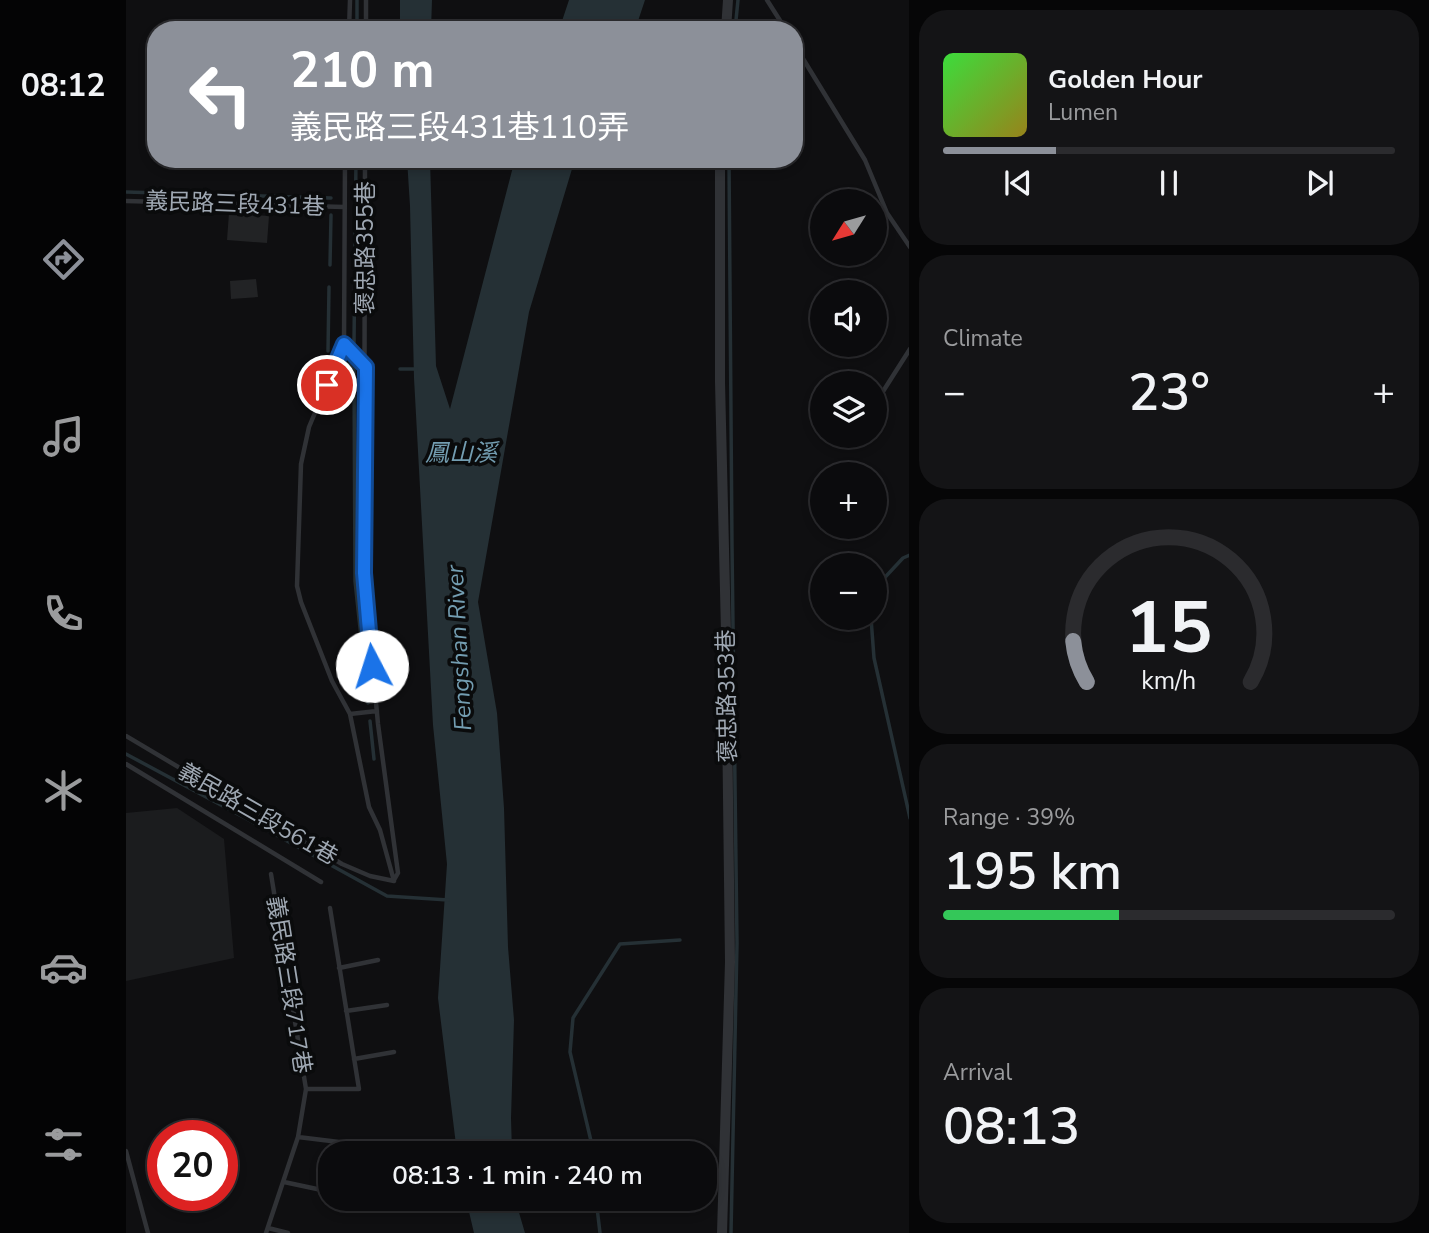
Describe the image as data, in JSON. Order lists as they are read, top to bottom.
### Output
{
  "streets": {
    "street": ["褒忠路353巷"],
    "lane": [
      "義民路三段431巷",
      "褒忠路355巷",
      "義民路三段561巷",
      "義民路三段717巷"
    ]
  },
  "crossings": [
    ["義民路三段431巷", "褒忠路355巷"],
    ["褒忠路355巷", "義民路三段561巷"]
  ],
  "water": ["鳳山溪", "Fengshan River"],
  "north": "bottom left",
  "page": {
    "tabs": "08:12",
    "turn": ["210 m", "義民路三段431巷110弄"],
    "song": ["Golden Hour", "Lumen"],
    "map_buttons": ["+", "−"],
    "tile": [
      "Climate",
      ["Range · 39%", "195 km"],
      ["Arrival", "08:13"]
    ],
    "heat": ["−", "23°", "+"],
    "limit": "20",
    "trip": "08:13 · 1 min · 240 m",
    "gauge": ["15", "km/h"]
  }
}
